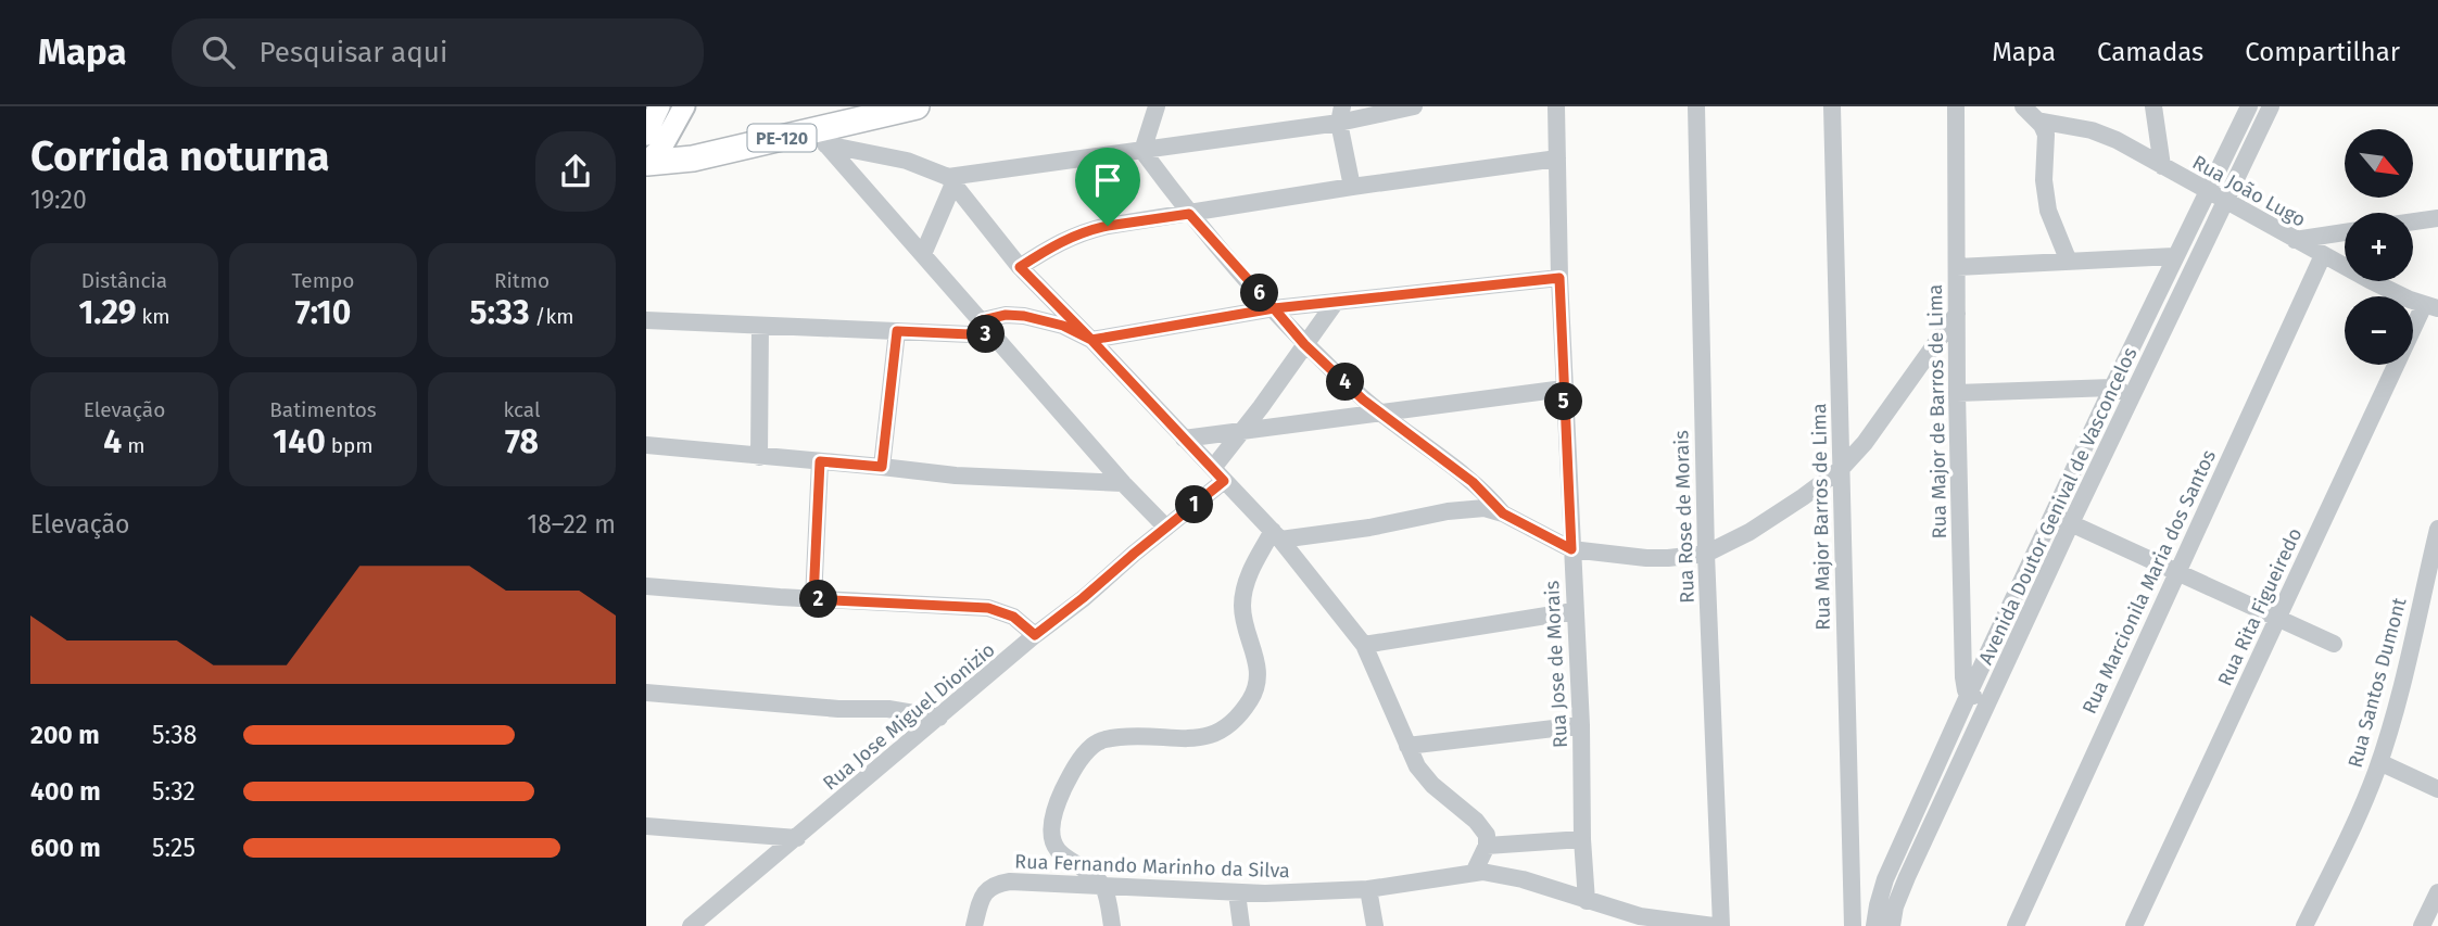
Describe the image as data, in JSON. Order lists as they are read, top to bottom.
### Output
{
  "streets": {
    "highway": ["PE-120"],
    "street": [
      "Rua João Lugo",
      "Rua Major de Barros de Lima",
      "Avenida Doutor Genival de Vasconcelos",
      "Rua Rose de Morais",
      "Rua Major Barros de Lima",
      "Rua Marcionila Maria dos Santos",
      "Rua Rita Figueiredo",
      "Rua Jose de Morais",
      "Rua Santos Dumont",
      "Rua Jose Miguel Dionizio",
      "Rua Fernando Marinho da Silva"
    ]
  },
  "crossings": [
    ["Rua João Lugo", "Avenida Doutor Genival de Vasconcelos"],
    ["Rua João Lugo", "Rua Marcionila Maria dos Santos"],
    ["Rua João Lugo", "Rua Rita Figueiredo"],
    ["Rua Major de Barros de Lima", "Avenida Doutor Genival de Vasconcelos"],
    ["Rua Jose de Morais", "Rua Fernando Marinho da Silva"]
  ],
  "north": "bottom right",
  "page": {
    "header": "Mapa",
    "search": "Pesquisar aqui",
    "nav": ["Mapa", "Camadas", "Compartilhar"],
    "heading": ["Corrida noturna", "19:20"],
    "map_buttons": ["+", "−"],
    "stats": [
      ["Distância", "1.29 km"],
      ["Tempo", "7:10"],
      ["Ritmo", "5:33 /km"],
      ["Elevação", "4 m"],
      ["Batimentos", "140 bpm"],
      ["kcal", "78"]
    ],
    "pins": [
      "6",
      "3",
      "4",
      "5",
      "1",
      "2"
    ],
    "chart": ["Elevação", "18–22 m"],
    "list": [
      {
        "name": "200 m",
        "note": "5:38"
      },
      {
        "name": "400 m",
        "note": "5:32"
      },
      {
        "name": "600 m",
        "note": "5:25"
      }
    ]
  }
}
